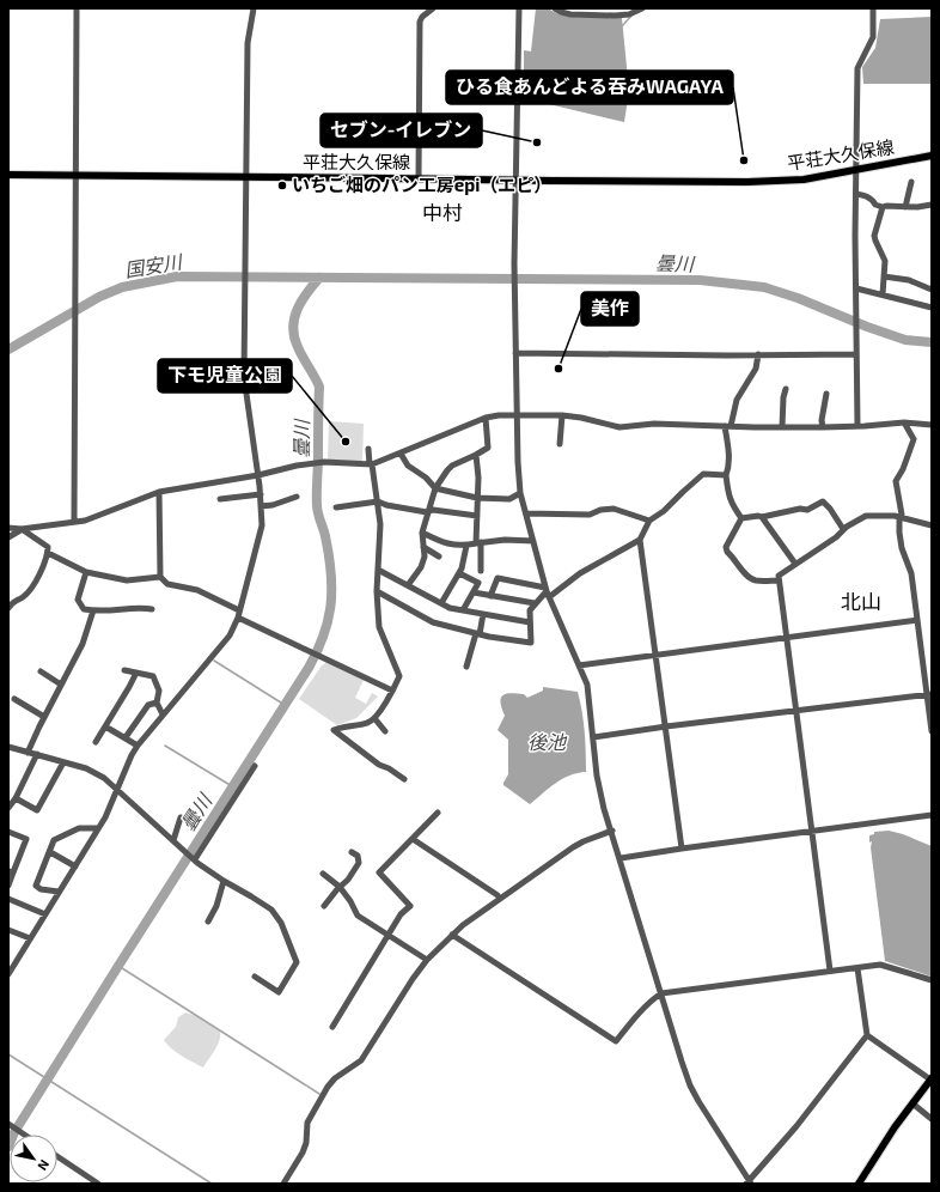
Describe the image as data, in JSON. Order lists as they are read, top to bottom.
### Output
{
  "streets": {
    "main road": ["平荘大久保線"]
  },
  "districts": ["中村", "北山"],
  "water": ["曇川", "国安川", "後池"],
  "places": [
    "セブン-イレブン",
    "ひる食あんどよる吞みWAGAYA",
    "いちご畑のパン工房epi（エピ）",
    "美作",
    "下モ児童公園"
  ],
  "north": "bottom right"
}
